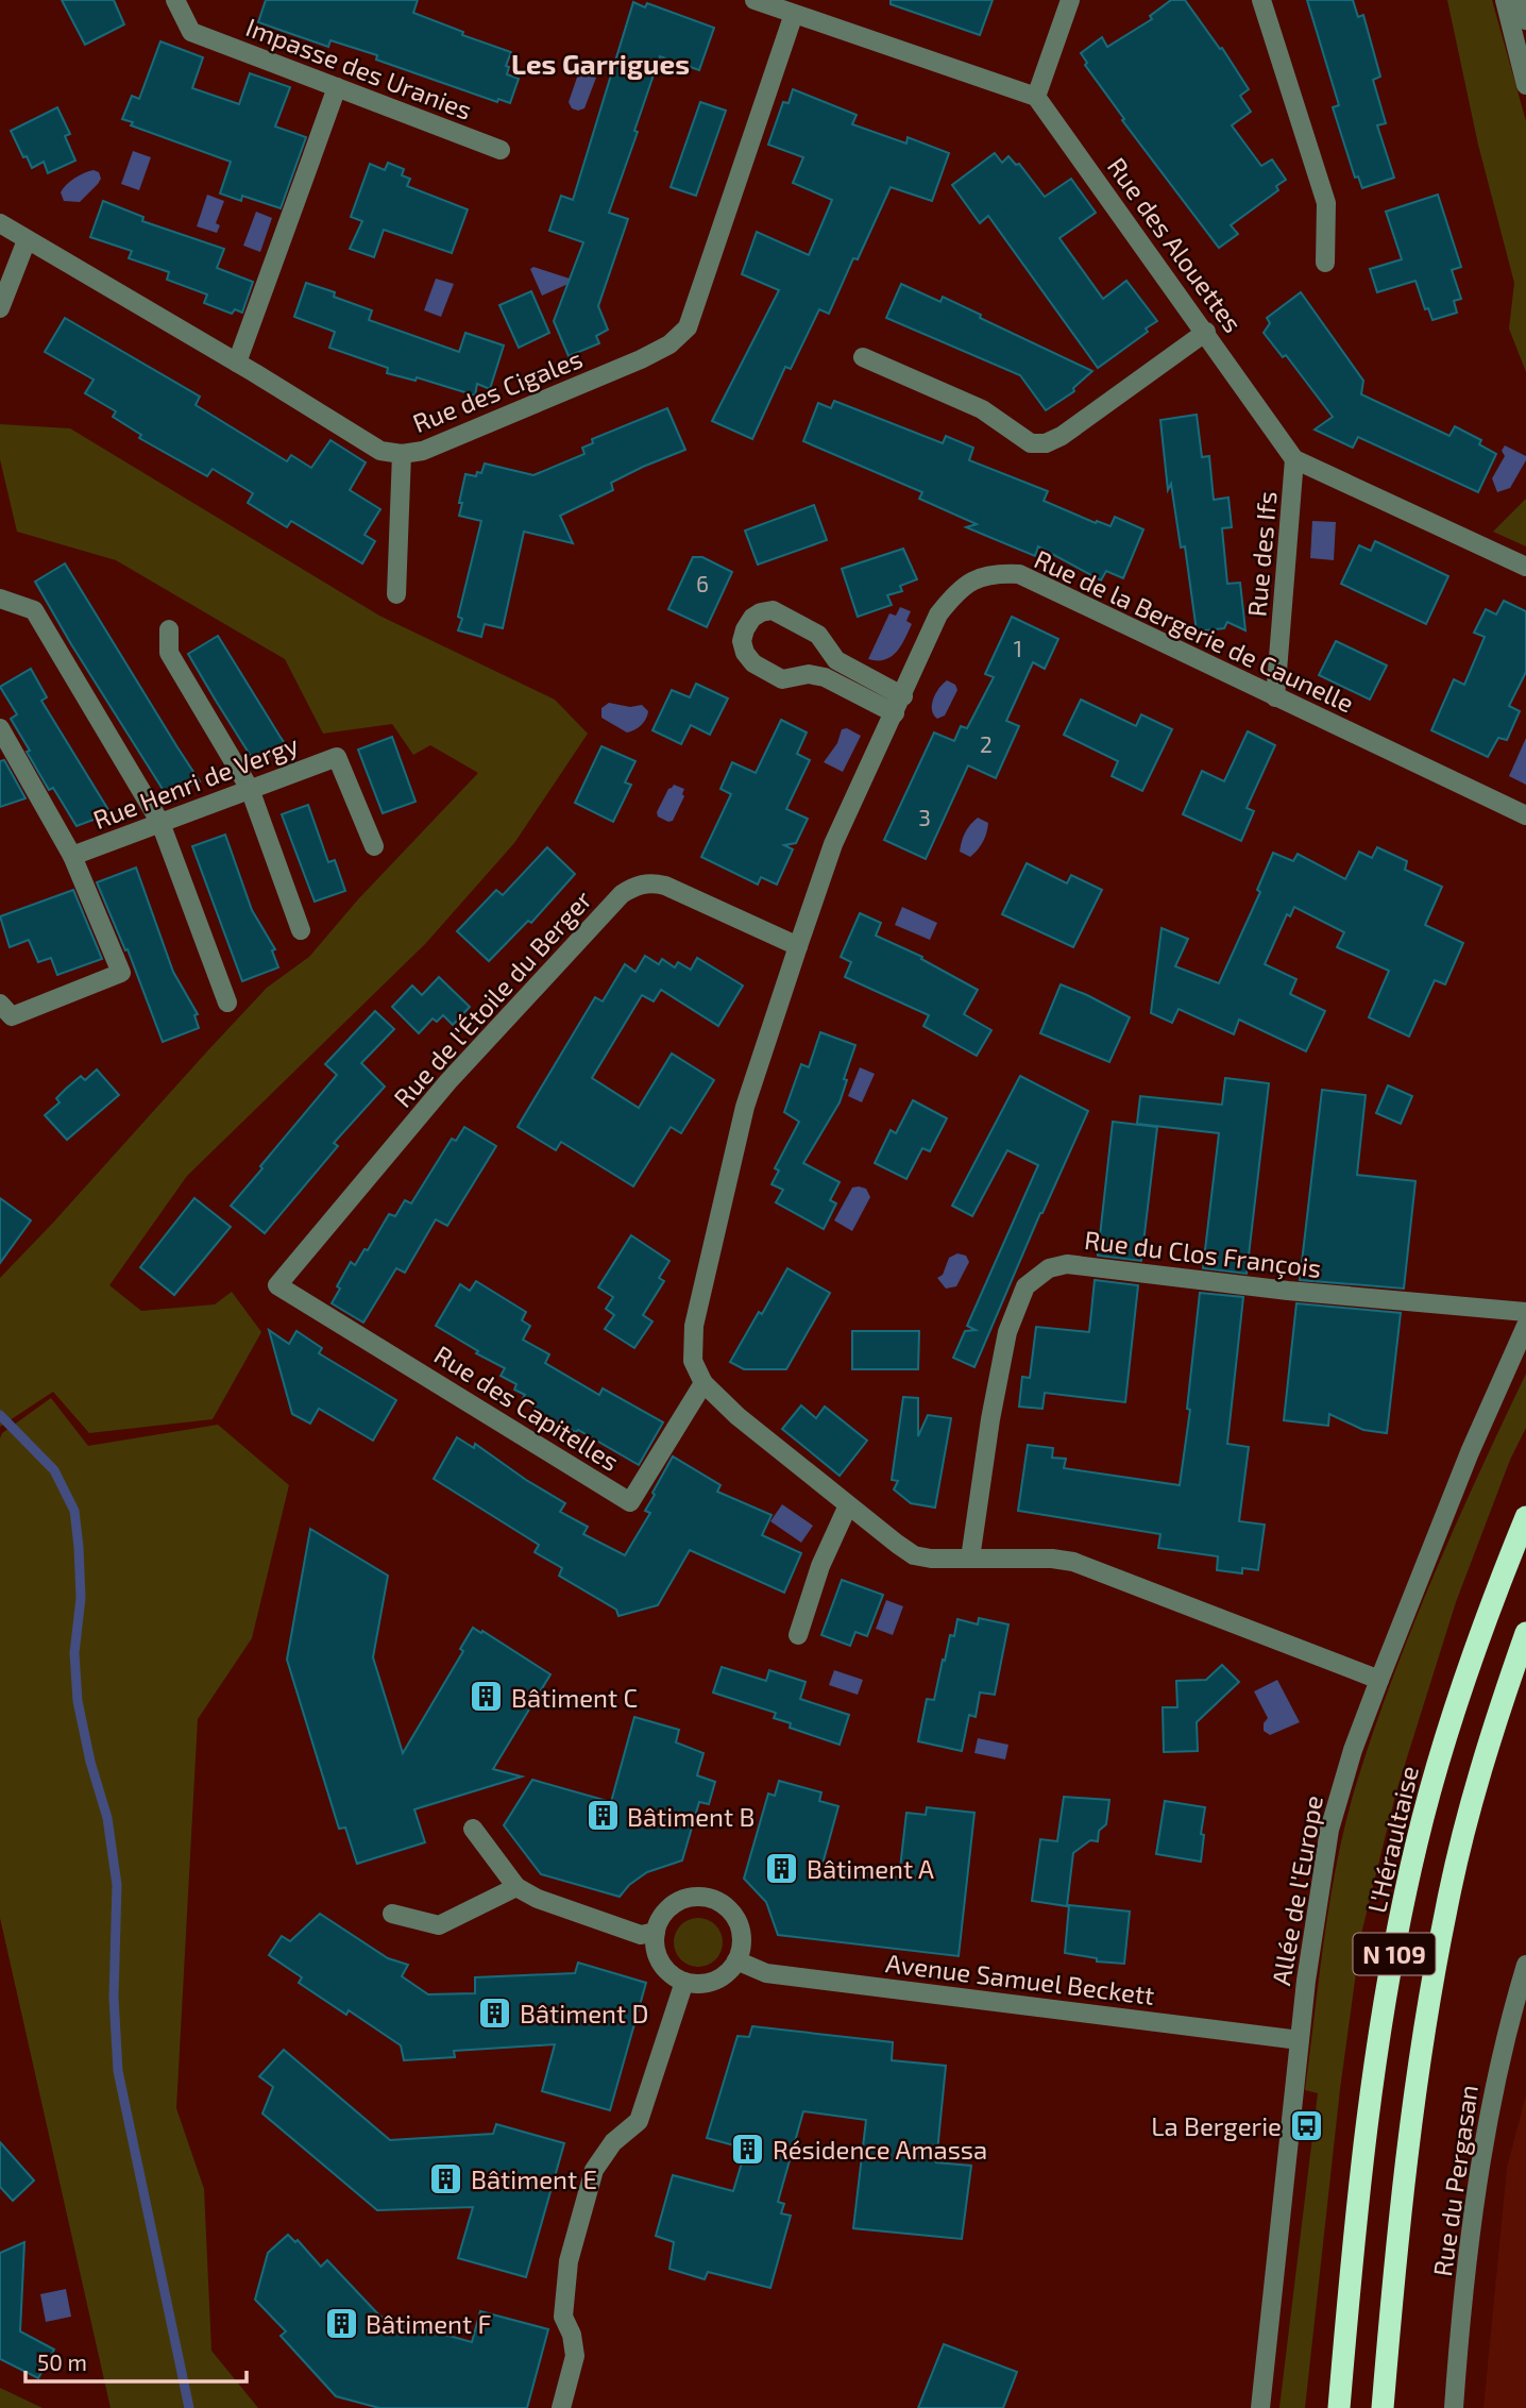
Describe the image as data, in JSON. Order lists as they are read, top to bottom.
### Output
{
  "streets": {
    "highway": ["L'Héraultaise", "N 109"],
    "street": [
      "Impasse des Uranies",
      "Rue des Alouettes",
      "Rue des Cigales",
      "Rue des Ifs",
      "Rue de la Bergerie de Caunelle",
      "Rue Henri de Vergy",
      "Rue de l'Étoile du Berger",
      "Rue du Clos François",
      "Rue des Capitelles",
      "Allée de l'Europe",
      "Avenue Samuel Beckett",
      "Rue du Pergasan"
    ]
  },
  "crossings": [
    ["Rue des Alouettes", "Rue des Ifs"],
    ["Rue des Ifs", "Rue de la Bergerie de Caunelle"],
    ["Rue de la Bergerie de Caunelle", "Rue de l'Étoile du Berger"],
    ["Rue de la Bergerie de Caunelle", "Rue des Capitelles"],
    ["Rue de l'Étoile du Berger", "Rue des Capitelles"],
    ["Allée de l'Europe", "Avenue Samuel Beckett"]
  ],
  "districts": ["Les Garrigues"],
  "places": {
    "building": [
      "Bâtiment C",
      "Bâtiment B",
      "Bâtiment A",
      "Bâtiment D",
      "Résidence Amassa",
      "Bâtiment E",
      "Bâtiment F"
    ],
    "bus stop": ["La Bergerie"]
  },
  "house_numbers": [
    "6",
    "1",
    "2",
    "3"
  ],
  "scale_bar": "50 m"
}
